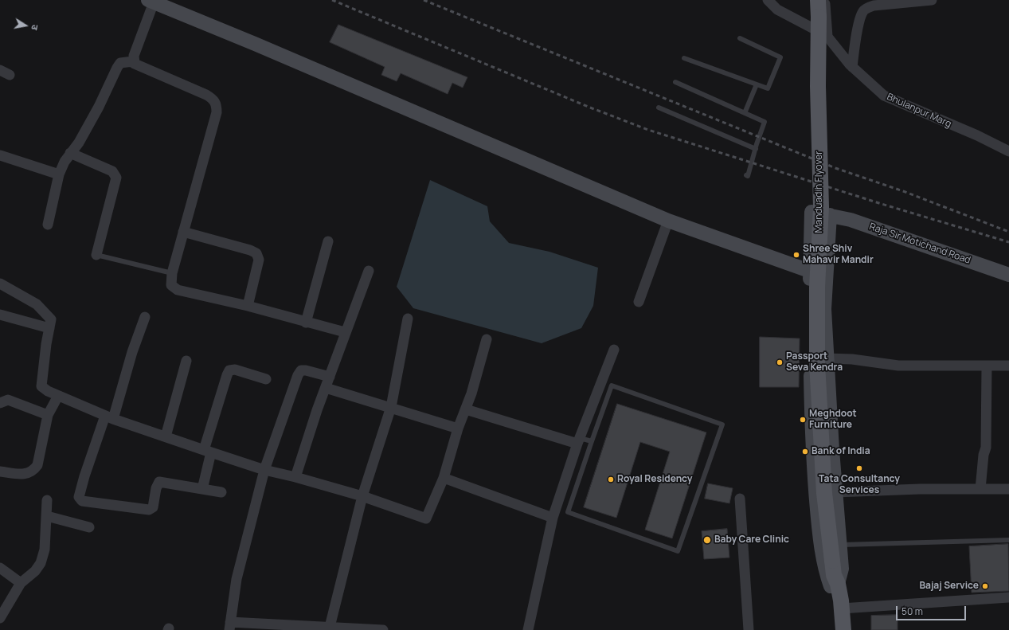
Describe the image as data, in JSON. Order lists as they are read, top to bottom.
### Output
{
  "streets": {
    "main road": ["Manduadih Flyover"],
    "street": ["Bhulanpur Marg", "Raja Sir Motichand Road"]
  },
  "places": [
    "Shree Shiv Mahavir Mandir",
    "Passport Seva Kendra",
    "Meghdoot Furniture",
    "Bank of India",
    "Tata Consultancy Services",
    "Royal Residency",
    "Baby Care Clinic",
    "Bajaj Service"
  ],
  "scale_bar": "50 m",
  "north": "right"
}
